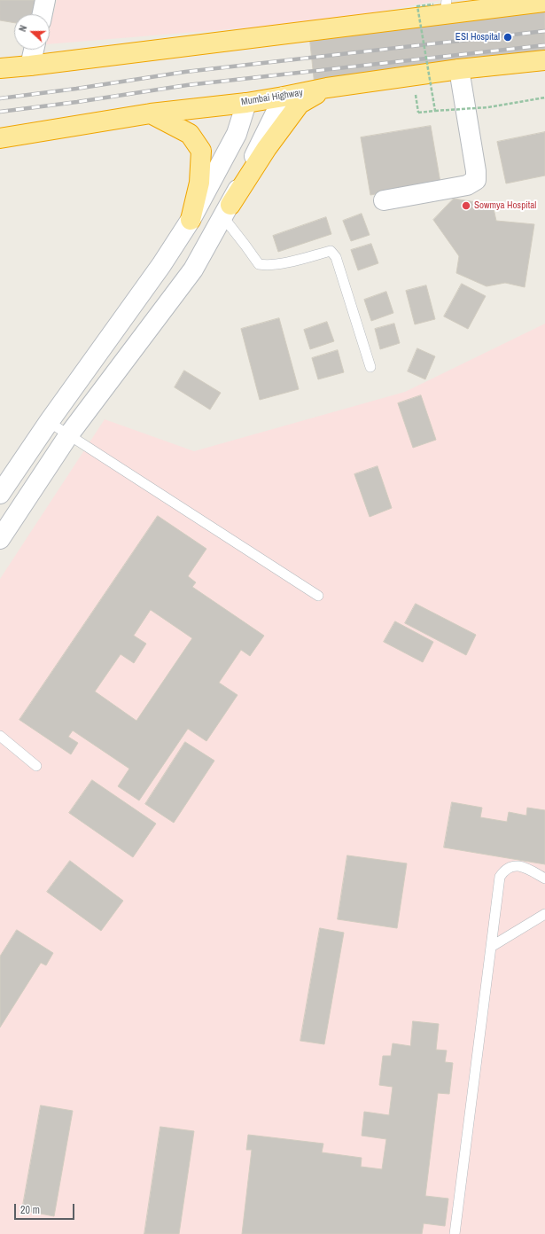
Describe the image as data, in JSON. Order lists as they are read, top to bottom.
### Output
{
  "streets": {
    "highway": ["Mumbai Highway"]
  },
  "places": ["ESI Hospital", "Sowmya Hospital"],
  "scale_bar": "20 m",
  "north": "left"
}
